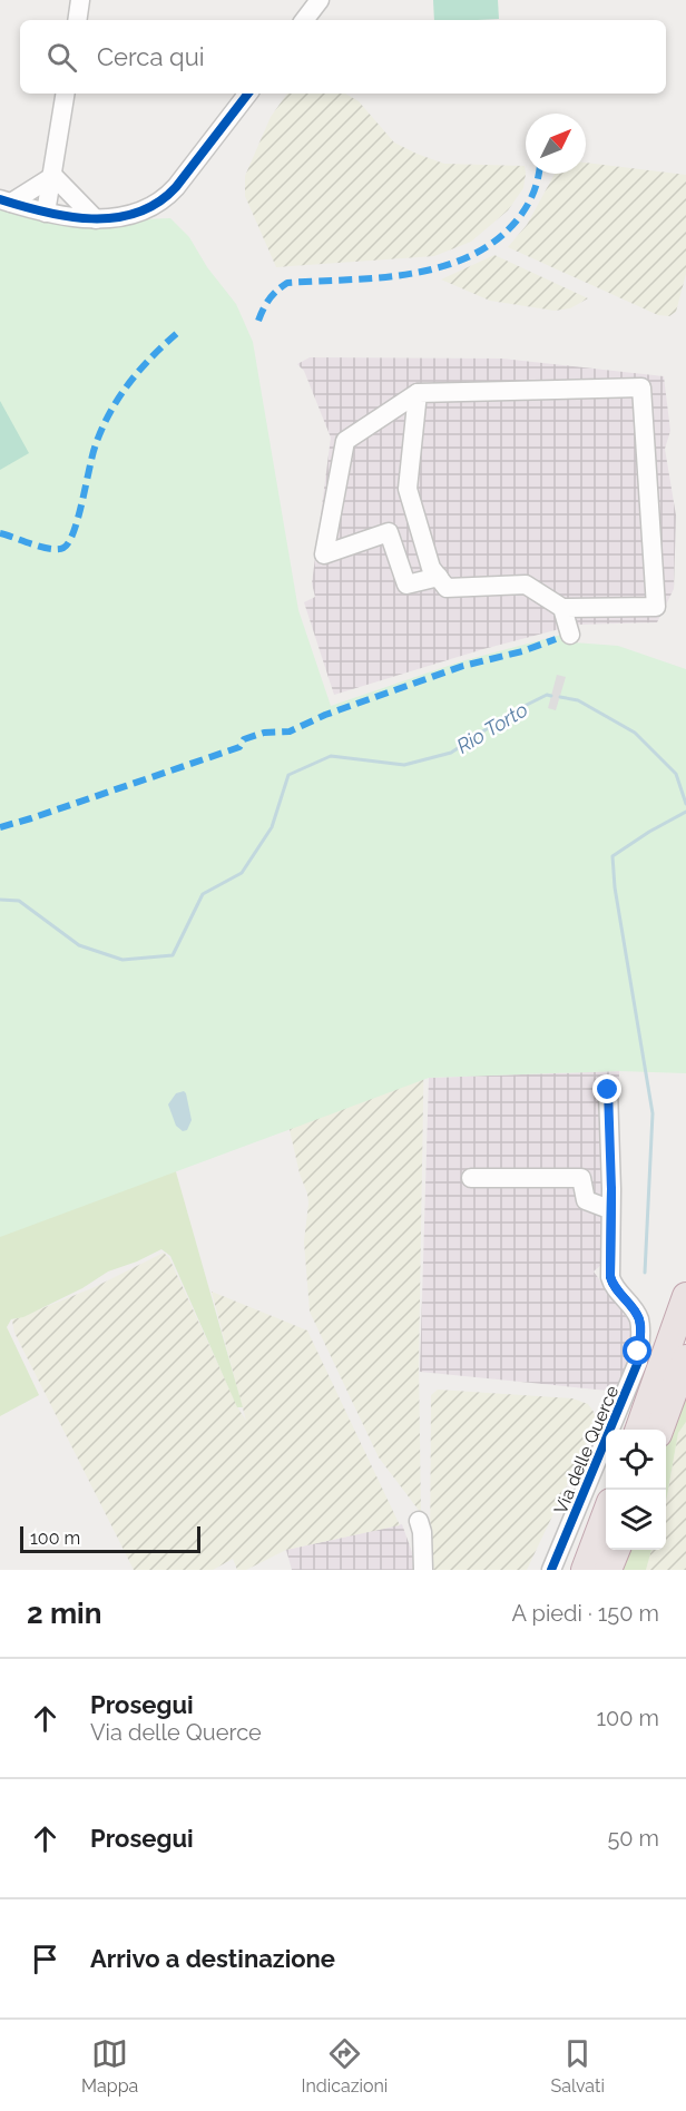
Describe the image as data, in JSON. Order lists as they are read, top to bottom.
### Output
{
  "streets": {
    "street": ["Via delle Querce"]
  },
  "water": ["Rio Torto"],
  "scale_bar": "100 m",
  "north": "top right",
  "page": {
    "search": "Cerca qui",
    "scale": "100 m",
    "heading": ["2 min", "A piedi · 150 m"],
    "list": [
      ["Prosegui", "Via delle Querce", "100 m"],
      ["Prosegui", "50 m"],
      "Arrivo a destinazione"
    ],
    "nav": ["Mappa", "Indicazioni", "Salvati"]
  }
}
